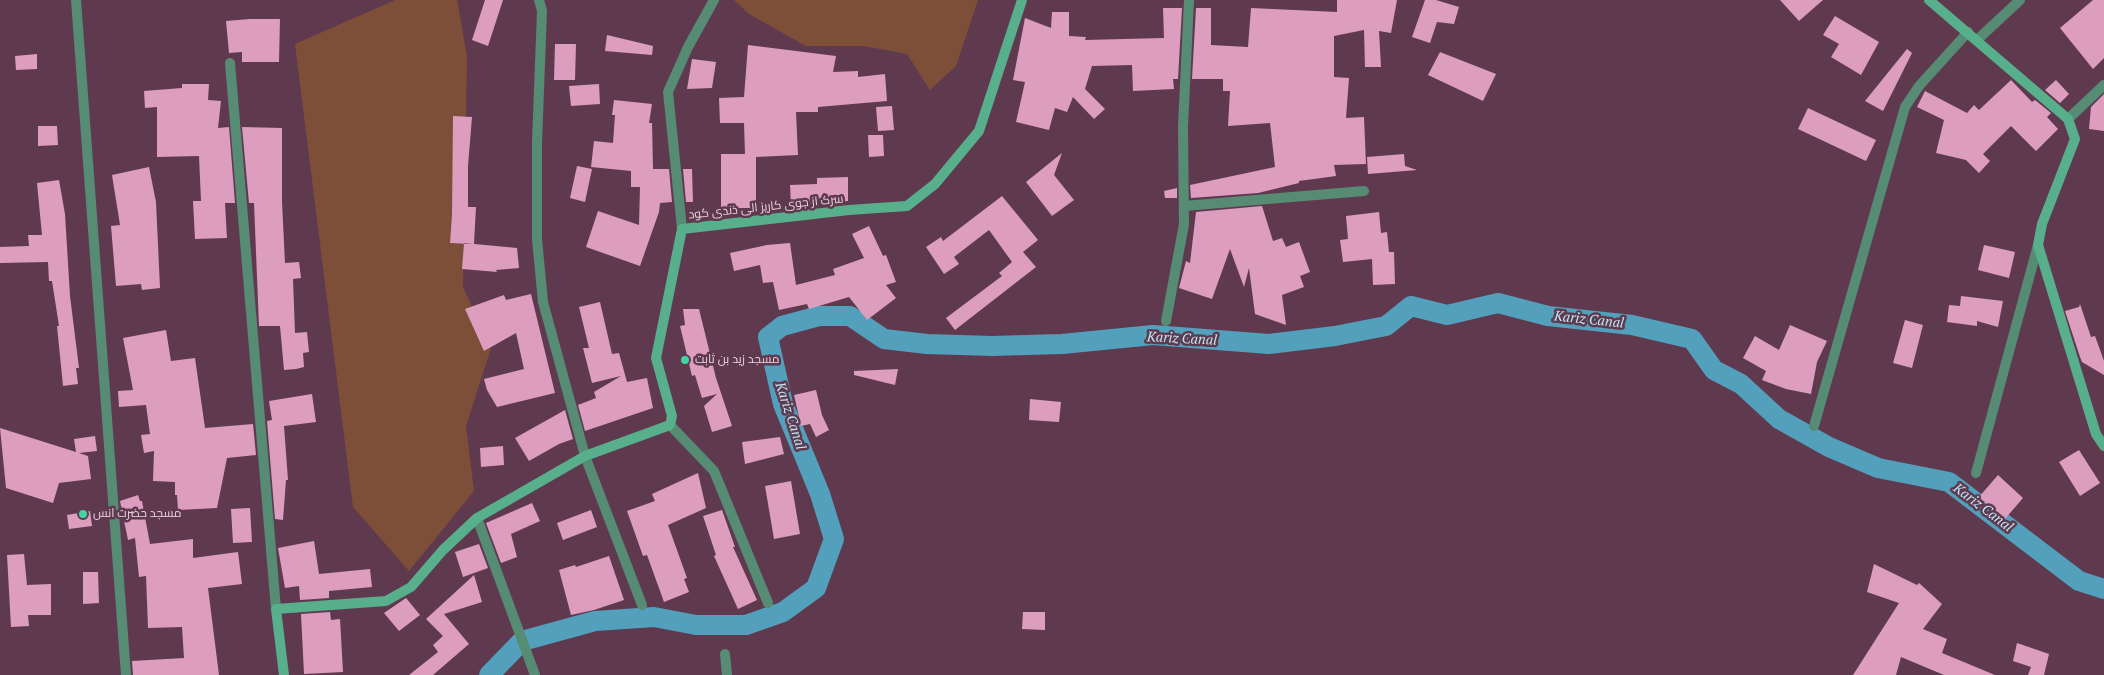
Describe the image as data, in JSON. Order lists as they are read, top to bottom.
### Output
{
  "streets": {
    "street": ["سرک از جوی کاریز الی ذندی کود"]
  },
  "water": ["Kariz Canal"],
  "places": ["مسجد زید بن ثابت", "مسجد حضرت انس"]
}
